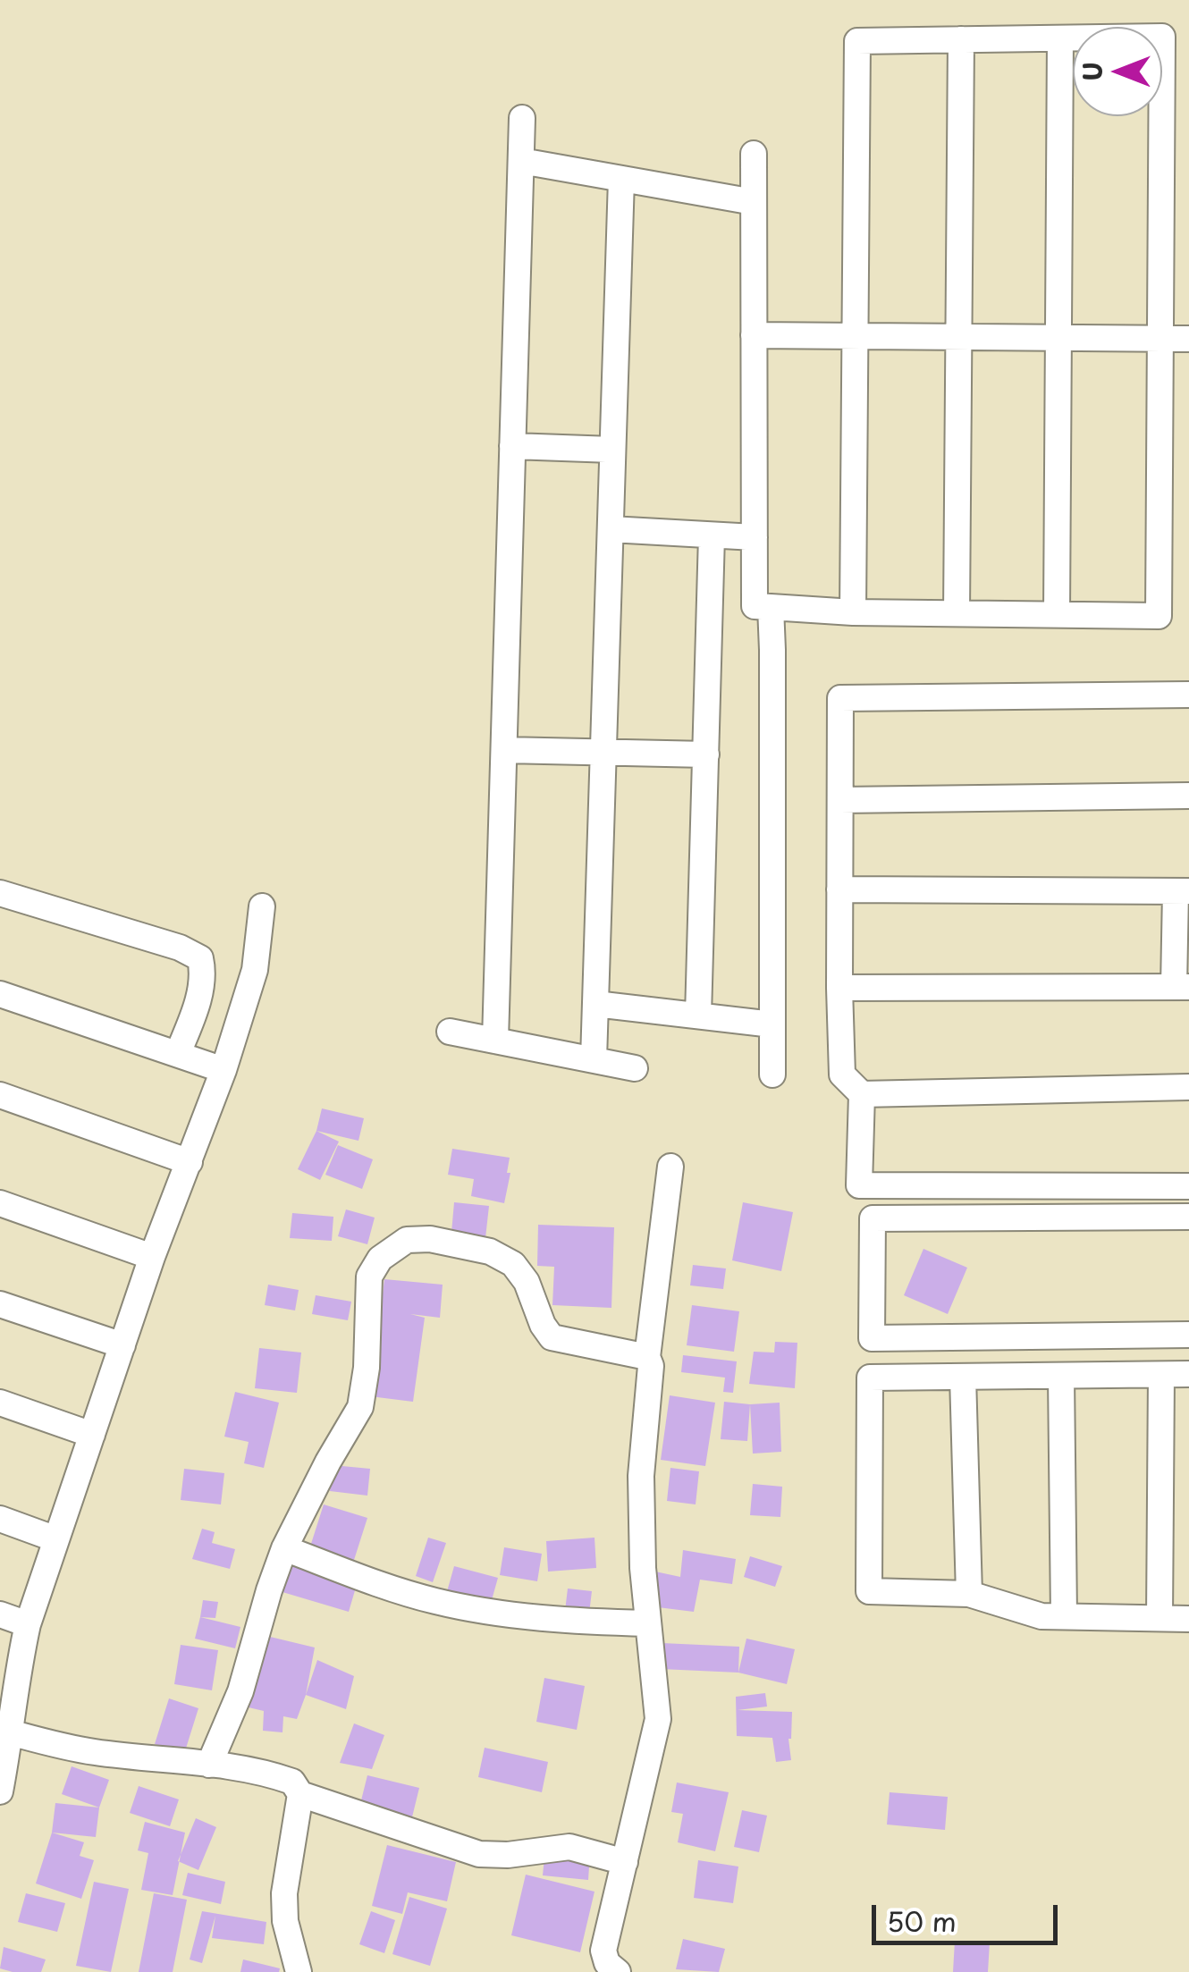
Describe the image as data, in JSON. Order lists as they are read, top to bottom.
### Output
{
  "scale_bar": "50 m",
  "north": "left"
}
